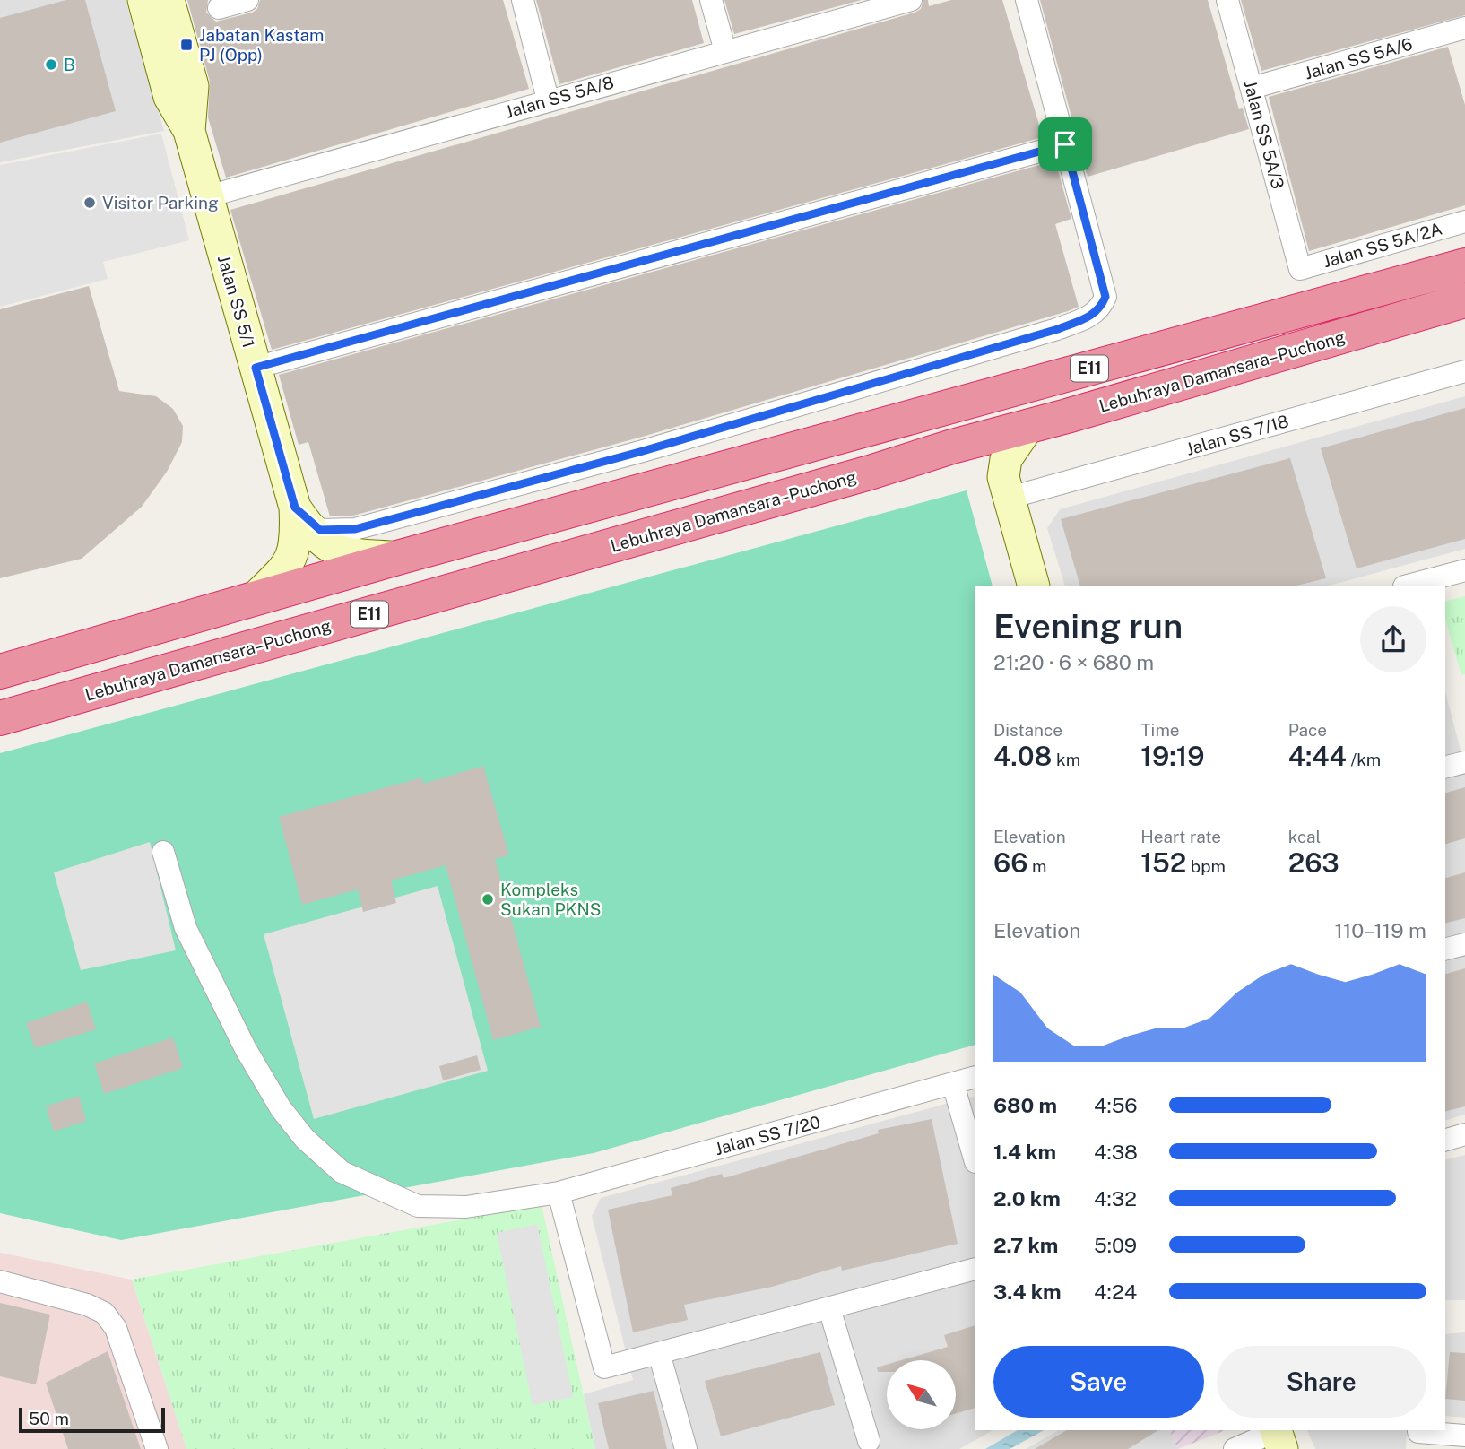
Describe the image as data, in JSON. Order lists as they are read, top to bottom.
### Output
{
  "streets": {
    "highway": ["E11", "Lebuhraya Damansara–Puchong"],
    "street": [
      "Jalan SS 5A/6",
      "Jalan SS 5A/8",
      "Jalan SS 5A/3",
      "Jalan SS 5A/2A",
      "Jalan SS 5/1",
      "Jalan SS 7/18",
      "Jalan SS 7/20"
    ]
  },
  "crossings": [
    ["Jalan SS 5A/6", "Jalan SS 5A/3"],
    ["Jalan SS 5A/8", "Jalan SS 5/1"],
    ["Jalan SS 5A/3", "Jalan SS 5A/2A"],
    ["Jalan SS 5/1", "Lebuhraya Damansara–Puchong"]
  ],
  "places": {
    "transit": ["Jabatan Kastam PJ (Opp)"],
    "other": ["B", "Visitor Parking", "Kompleks Sukan PKNS"]
  },
  "scale_bar": "50 m",
  "north": "top left",
  "page": {
    "heading": ["Evening run", "21:20 · 6 × 680 m"],
    "stats": [
      ["Distance", "4.08 km"],
      ["Time", "19:19"],
      ["Pace", "4:44 /km"],
      ["Elevation", "66 m"],
      ["Heart rate", "152 bpm"],
      ["kcal", "263"]
    ],
    "chart": ["Elevation", "110–119 m"],
    "list": [
      {
        "name": "680 m",
        "note": "4:56"
      },
      {
        "name": "1.4 km",
        "note": "4:38"
      },
      {
        "name": "2.0 km",
        "note": "4:32"
      },
      {
        "name": "2.7 km",
        "note": "5:09"
      },
      {
        "name": "3.4 km",
        "note": "4:24"
      }
    ],
    "buttons": ["Save", "Share"],
    "scale": "50 m"
  }
}
